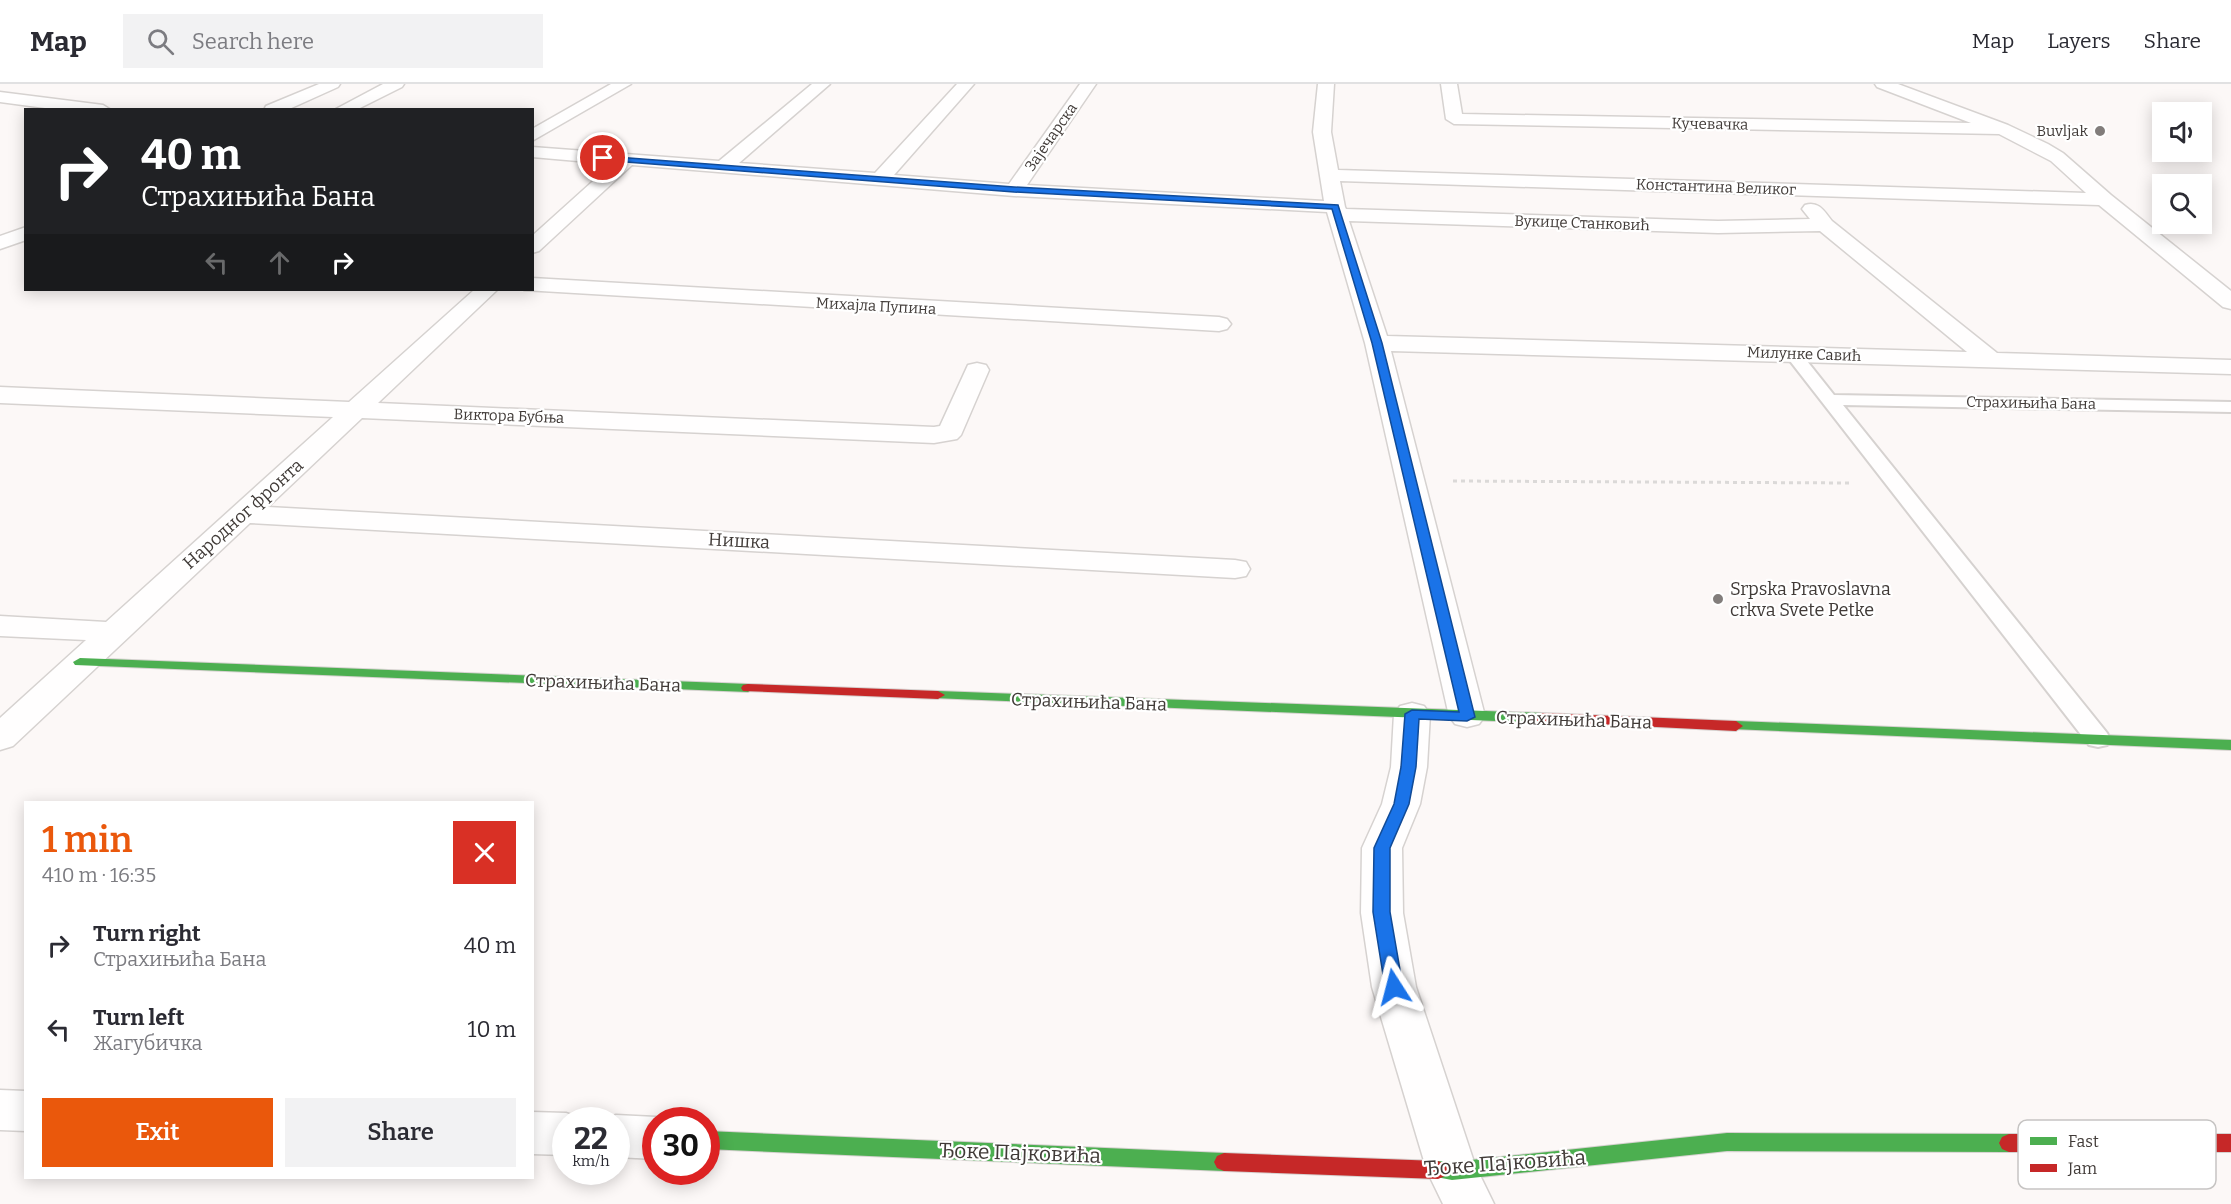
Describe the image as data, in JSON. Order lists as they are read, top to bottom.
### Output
{
  "streets": {
    "street": [
      "Кучевачка",
      "Зајечарска",
      "Константина Великог",
      "Вукице Станковић",
      "Михајла Пупина",
      "Милунке Савић",
      "Страхињића Бана",
      "Виктора Бубња",
      "Народног фронта",
      "Нишка",
      "Ђоке Пајковића"
    ]
  },
  "crossings": [
    ["Зајечарска", "Вукице Станковић"],
    ["Страхињића Бана", "Народног фронта"],
    ["Виктора Бубња", "Народног фронта"],
    ["Народног фронта", "Нишка"]
  ],
  "places": ["Buvljak", "Srpska Pravoslavna crkva Svete Petke"],
  "legend": ["Fast", "Jam"],
  "page": {
    "header": "Map",
    "search": "Search here",
    "nav": ["Map", "Layers", "Share"],
    "turn": ["40 m", "Страхињића Бана"],
    "heading": ["1 min", "410 m · 16:35"],
    "list": [
      {
        "name": "Turn right",
        "note": "Страхињића Бана",
        "value": "40 m"
      },
      {
        "name": "Turn left",
        "note": "Жагубичка",
        "value": "10 m"
      }
    ],
    "buttons": ["Exit", "Share"],
    "speed": "22 km/h",
    "limit": "30"
  }
}
